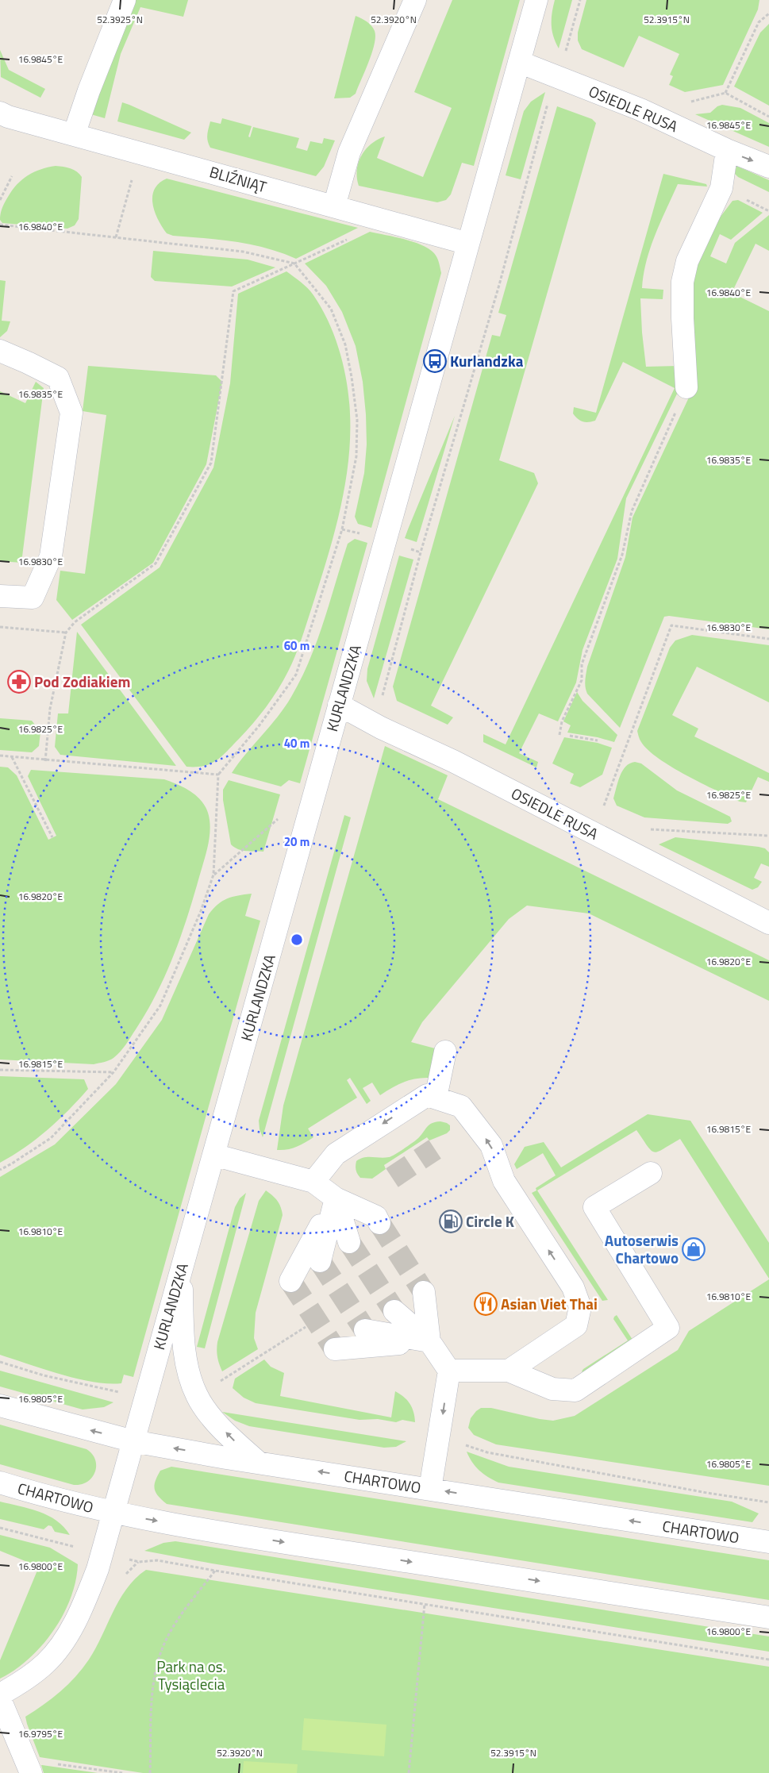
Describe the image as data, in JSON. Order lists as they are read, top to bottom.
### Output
{
  "streets": {
    "street": [
      "OSIEDLE RUSA",
      "BLIŹNIĄT",
      "KURLANDZKA",
      "CHARTOWO"
    ]
  },
  "crossings": [
    ["OSIEDLE RUSA", "KURLANDZKA"],
    ["BLIŹNIĄT", "KURLANDZKA"],
    ["KURLANDZKA", "CHARTOWO"]
  ],
  "parks": ["Park na os. Tysiąclecia"],
  "places": {
    "bus stop": ["Kurlandzka"],
    "pharmacy": ["Pod Zodiakiem"],
    "fuel station": ["Circle K"],
    "shop": ["Autoserwis Chartowo"],
    "restaurant": ["Asian Viet Thai"]
  },
  "coordinates": [
    "52.3925°N",
    "52.3920°N",
    "52.3915°N",
    "16.9845°E",
    "16.9840°E",
    "16.9835°E",
    "16.9830°E",
    "16.9825°E",
    "16.9820°E",
    "16.9815°E",
    "16.9810°E",
    "16.9805°E",
    "16.9800°E",
    "16.9795°E"
  ],
  "rings": ["60 m", "40 m", "20 m"]
}
